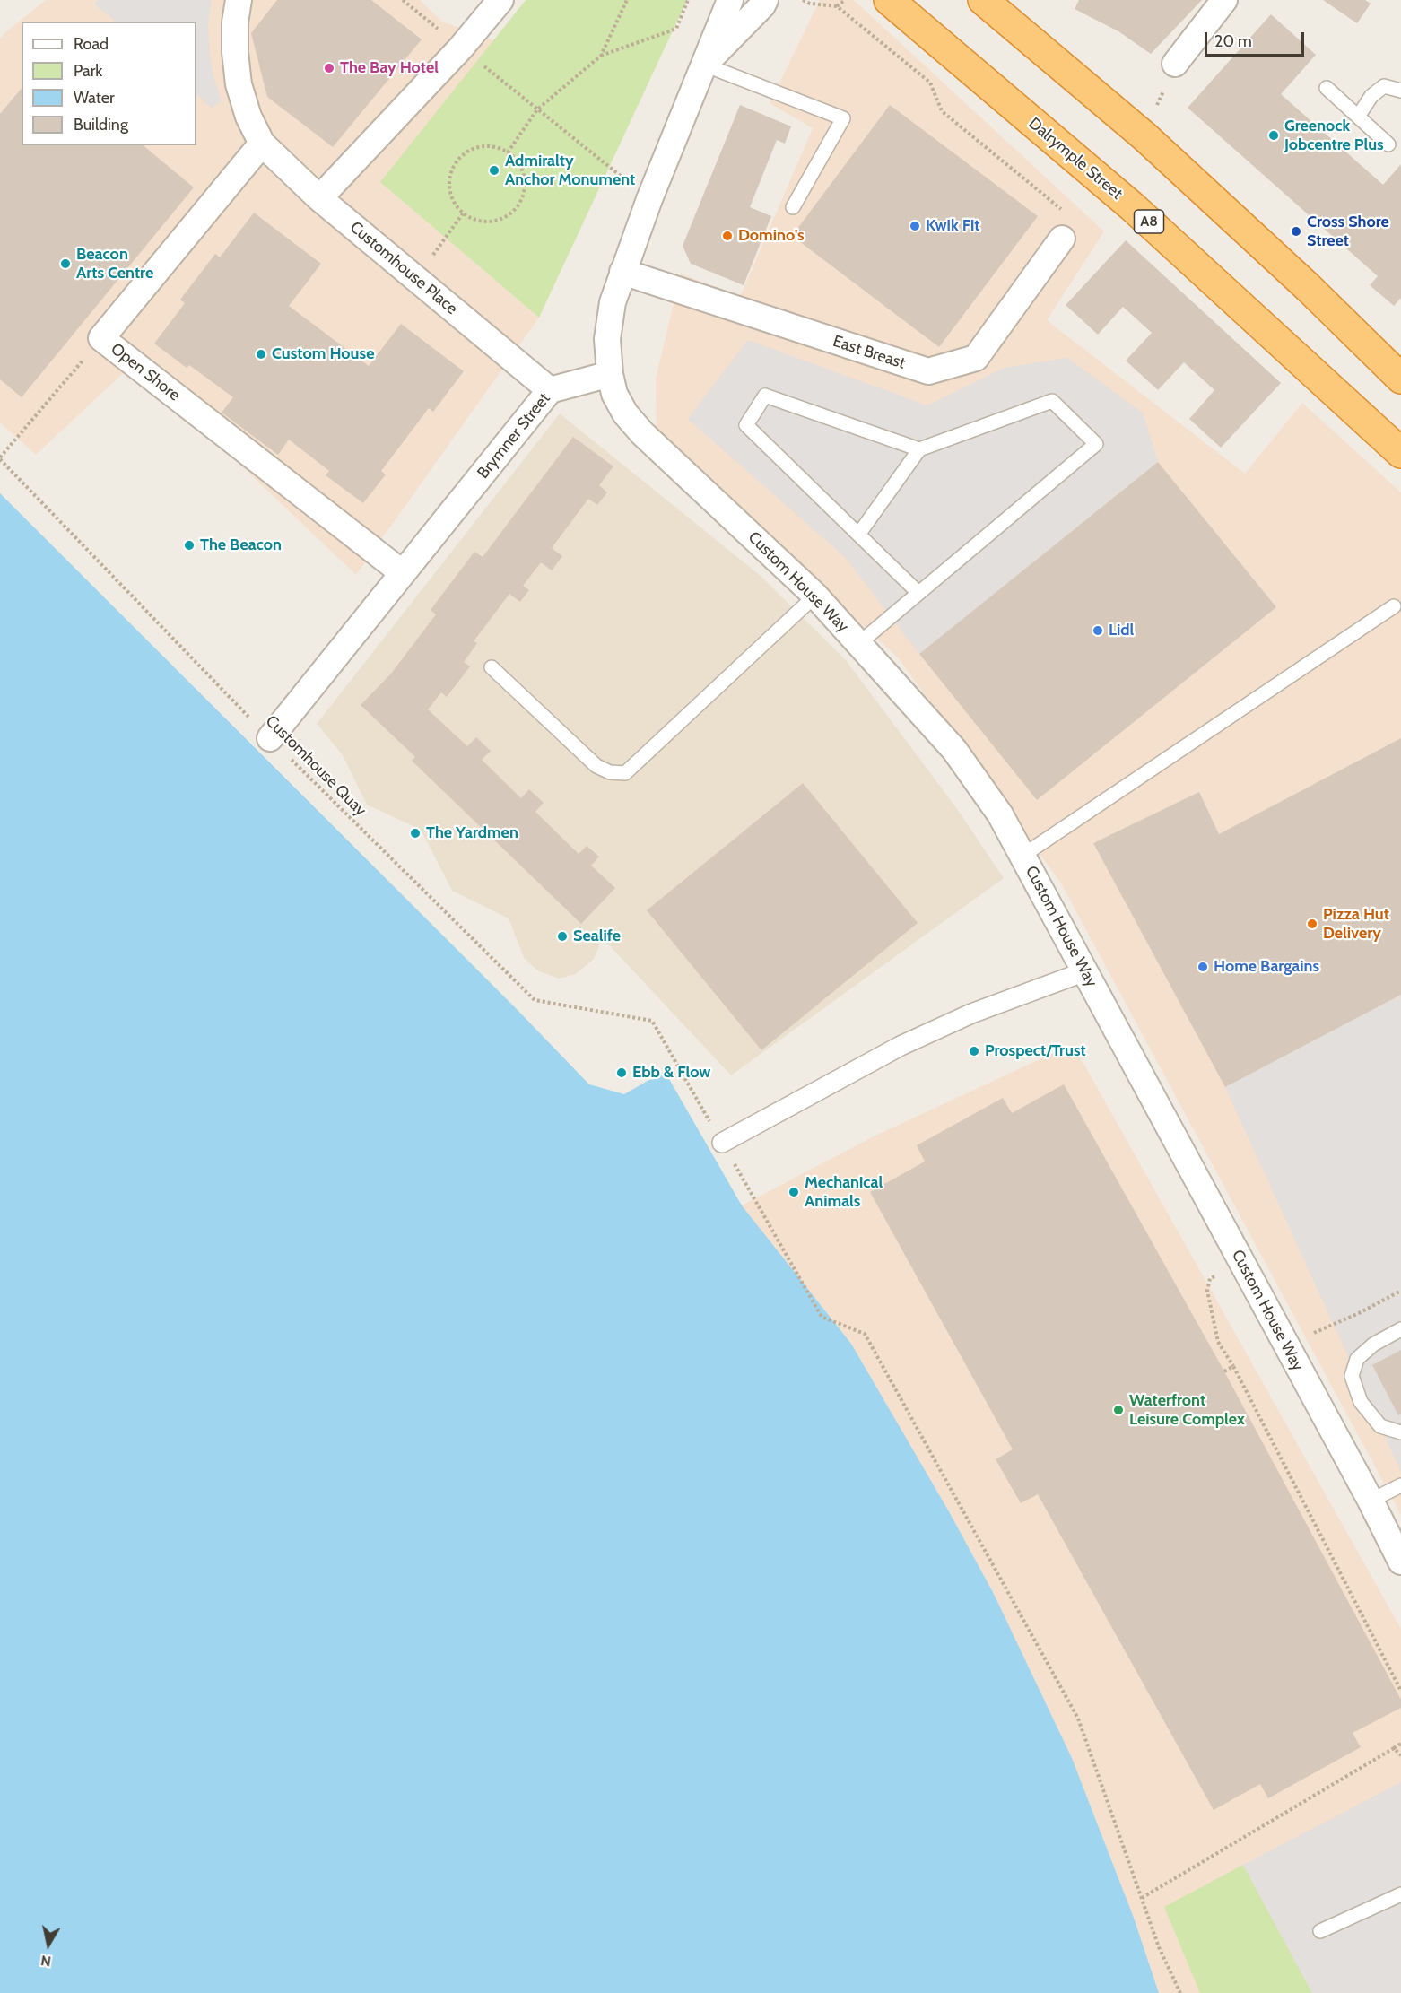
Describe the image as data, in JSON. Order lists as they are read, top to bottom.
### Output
{
  "streets": {
    "highway": ["Dalrymple Street", "A8"],
    "street": [
      "Customhouse Place",
      "East Breast",
      "Open Shore",
      "Brymner Street",
      "Custom House Way"
    ],
    "path": ["Customhouse Quay"]
  },
  "crossings": [
    ["Customhouse Place", "Open Shore"],
    ["Customhouse Place", "Brymner Street"],
    ["Open Shore", "Brymner Street"],
    ["Open Shore", "Customhouse Quay"],
    ["Brymner Street", "Custom House Way"],
    ["Brymner Street", "Customhouse Quay"]
  ],
  "places": [
    "The Bay Hotel",
    "Greenock Jobcentre Plus",
    "Admiralty Anchor Monument",
    "Kwik Fit",
    "Cross Shore Street",
    "Domino's",
    "Beacon Arts Centre",
    "Custom House",
    "The Beacon",
    "Lidl",
    "The Yardmen",
    "Pizza Hut Delivery",
    "Sealife",
    "Home Bargains",
    "Prospect/Trust",
    "Ebb & Flow",
    "Mechanical Animals",
    "Waterfront Leisure Complex"
  ],
  "legend": [
    "Road",
    "Park",
    "Water",
    "Building"
  ],
  "scale_bar": "20 m",
  "north": "bottom"
}
